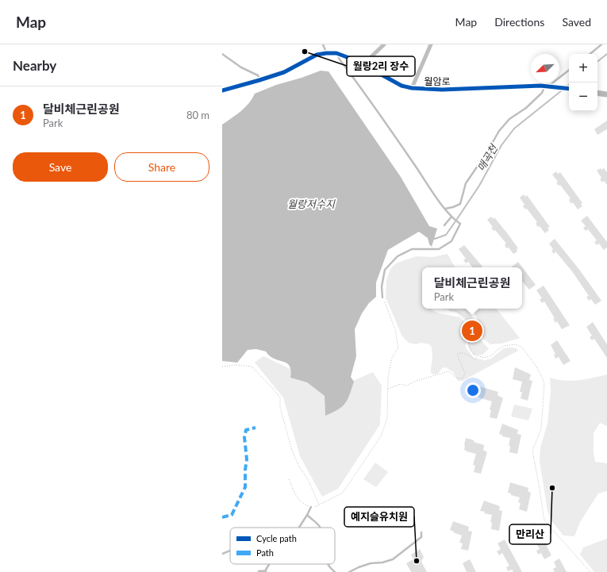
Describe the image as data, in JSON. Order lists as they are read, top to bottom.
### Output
{
  "streets": {
    "street": ["월암로"]
  },
  "water": ["매곡천", "월랑저수지"],
  "places": ["월랑2리 장수", "만리산", "예지슬유치원"],
  "legend": ["Cycle path", "Path"],
  "north": "bottom left",
  "page": {
    "header": "Map",
    "nav": ["Map", "Directions", "Saved"],
    "heading": "Nearby",
    "map_buttons": ["+", "−"],
    "list": [
      {
        "mark": "1",
        "name": "달비체근린공원",
        "note": "Park",
        "value": "80 m"
      }
    ],
    "buttons": ["Save", "Share"],
    "popup": ["달비체근린공원", "Park"],
    "pins": "1"
  }
}
